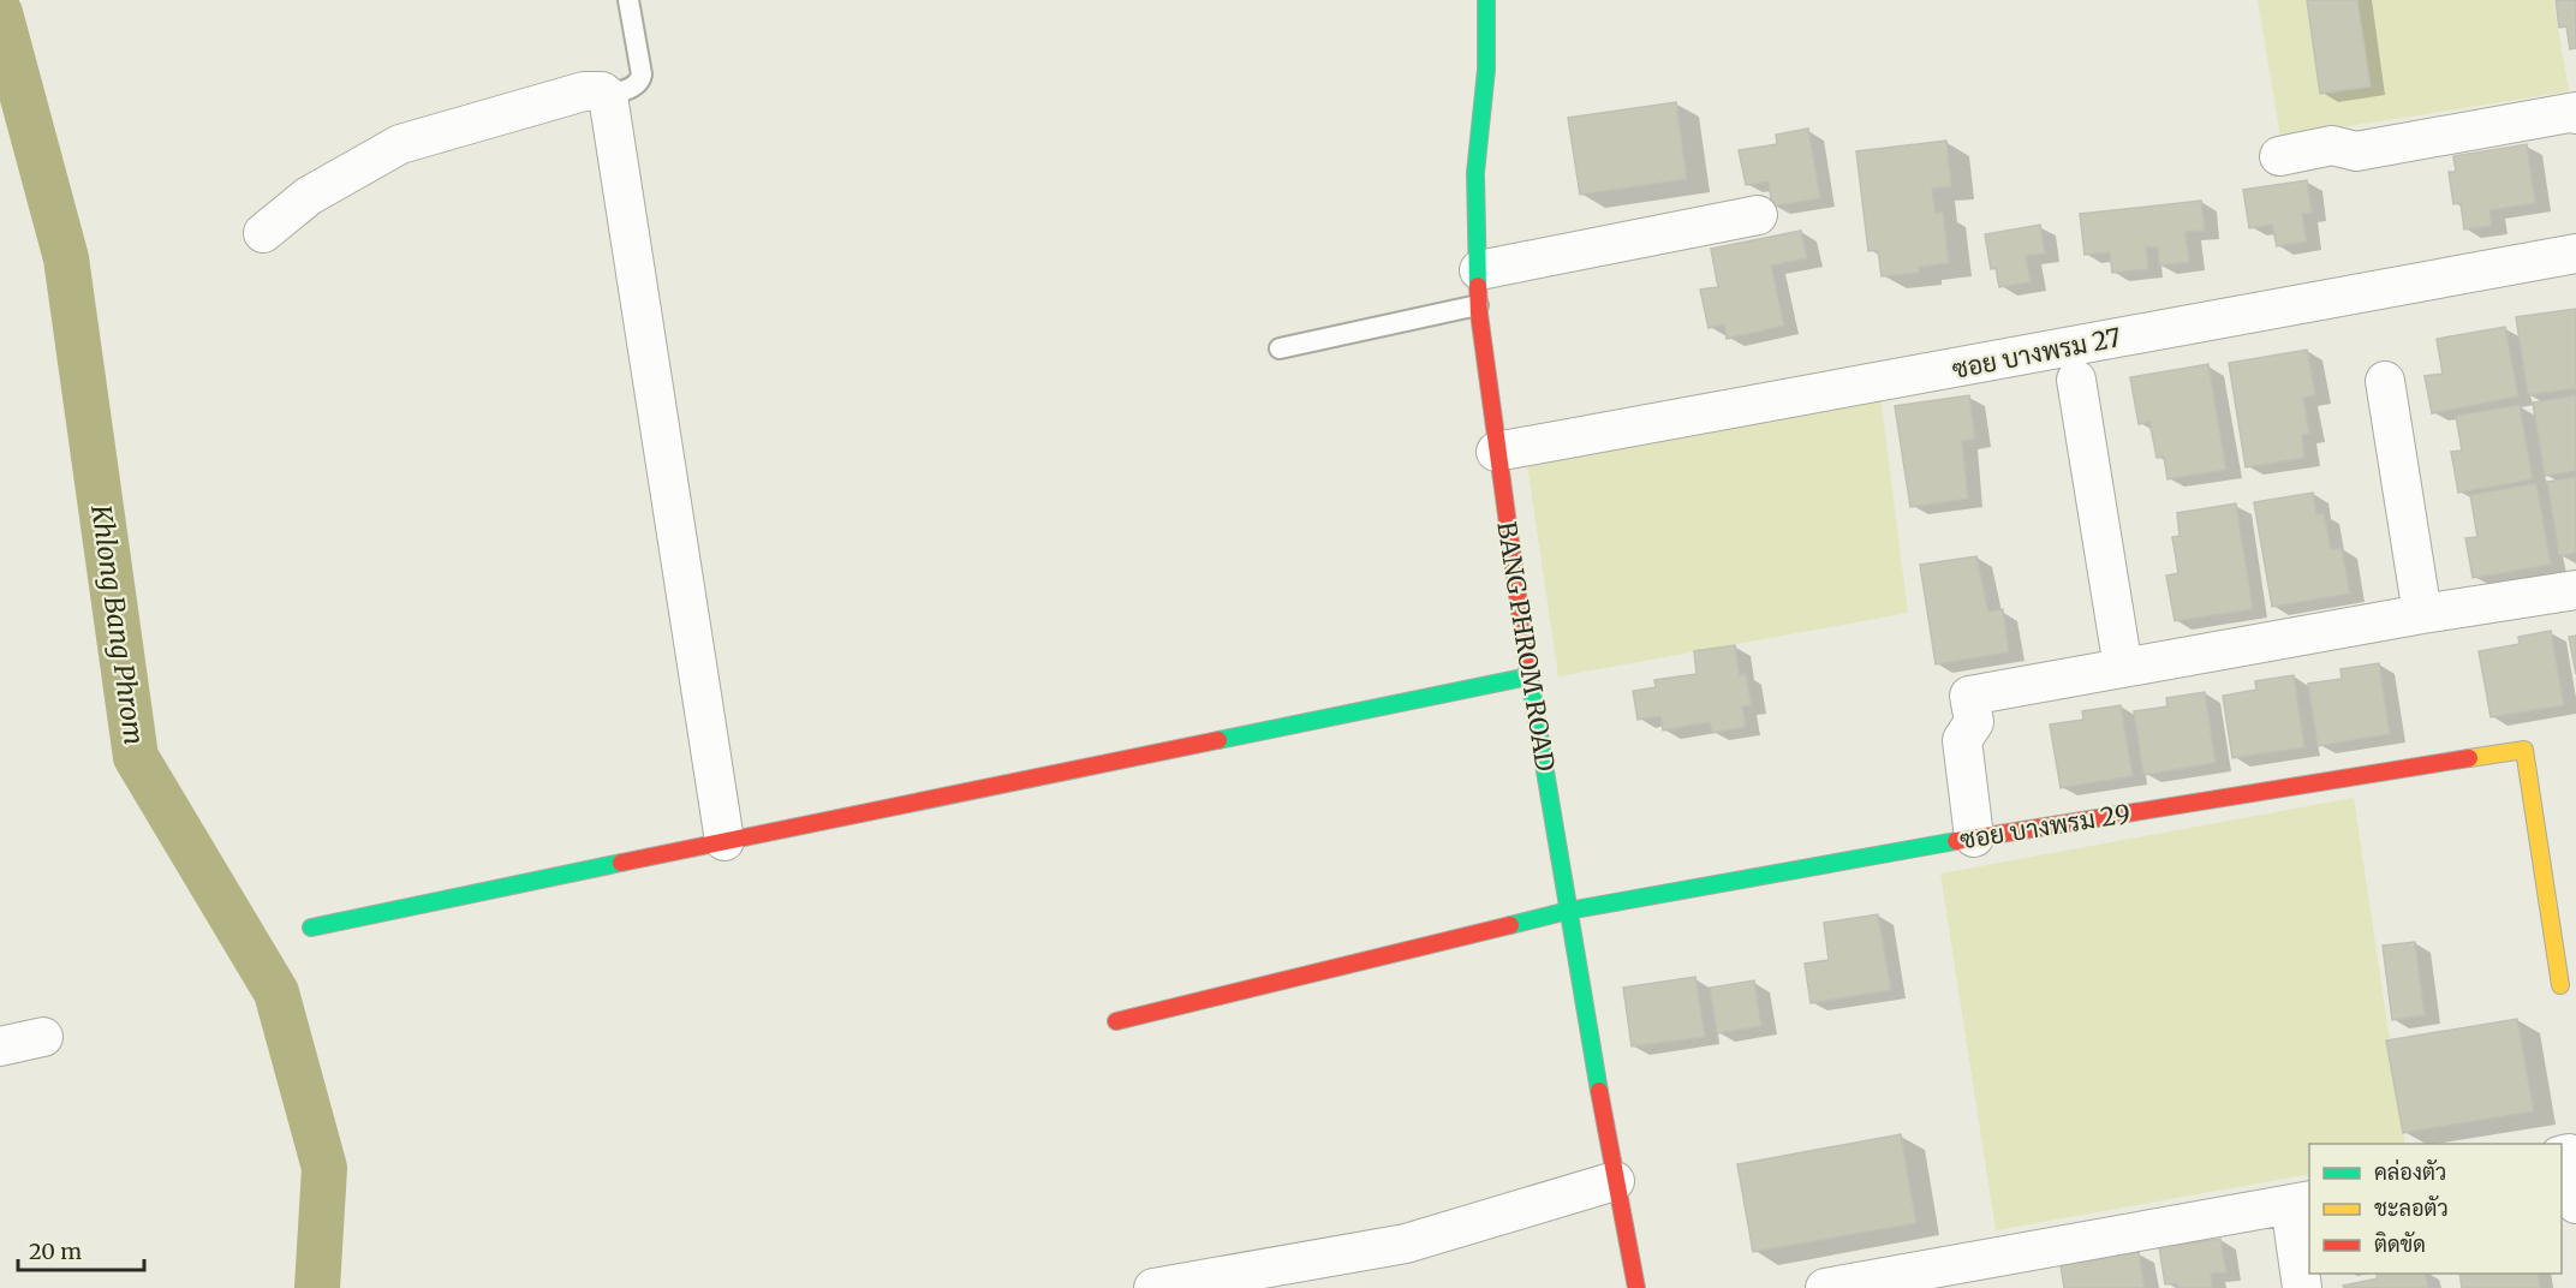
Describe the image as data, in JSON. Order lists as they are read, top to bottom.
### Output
{
  "streets": {
    "street": ["ซอย บางพรม 27", "BANG PHROM ROAD", "ซอย บางพรม 29"]
  },
  "crossings": [
    ["ซอย บางพรม 27", "BANG PHROM ROAD"],
    ["BANG PHROM ROAD", "ซอย บางพรม 29"]
  ],
  "water": ["Khlong Bang Phrom"],
  "legend": ["คล่องตัว", "ชะลอตัว", "ติดขัด"],
  "scale_bar": "20 m"
}
